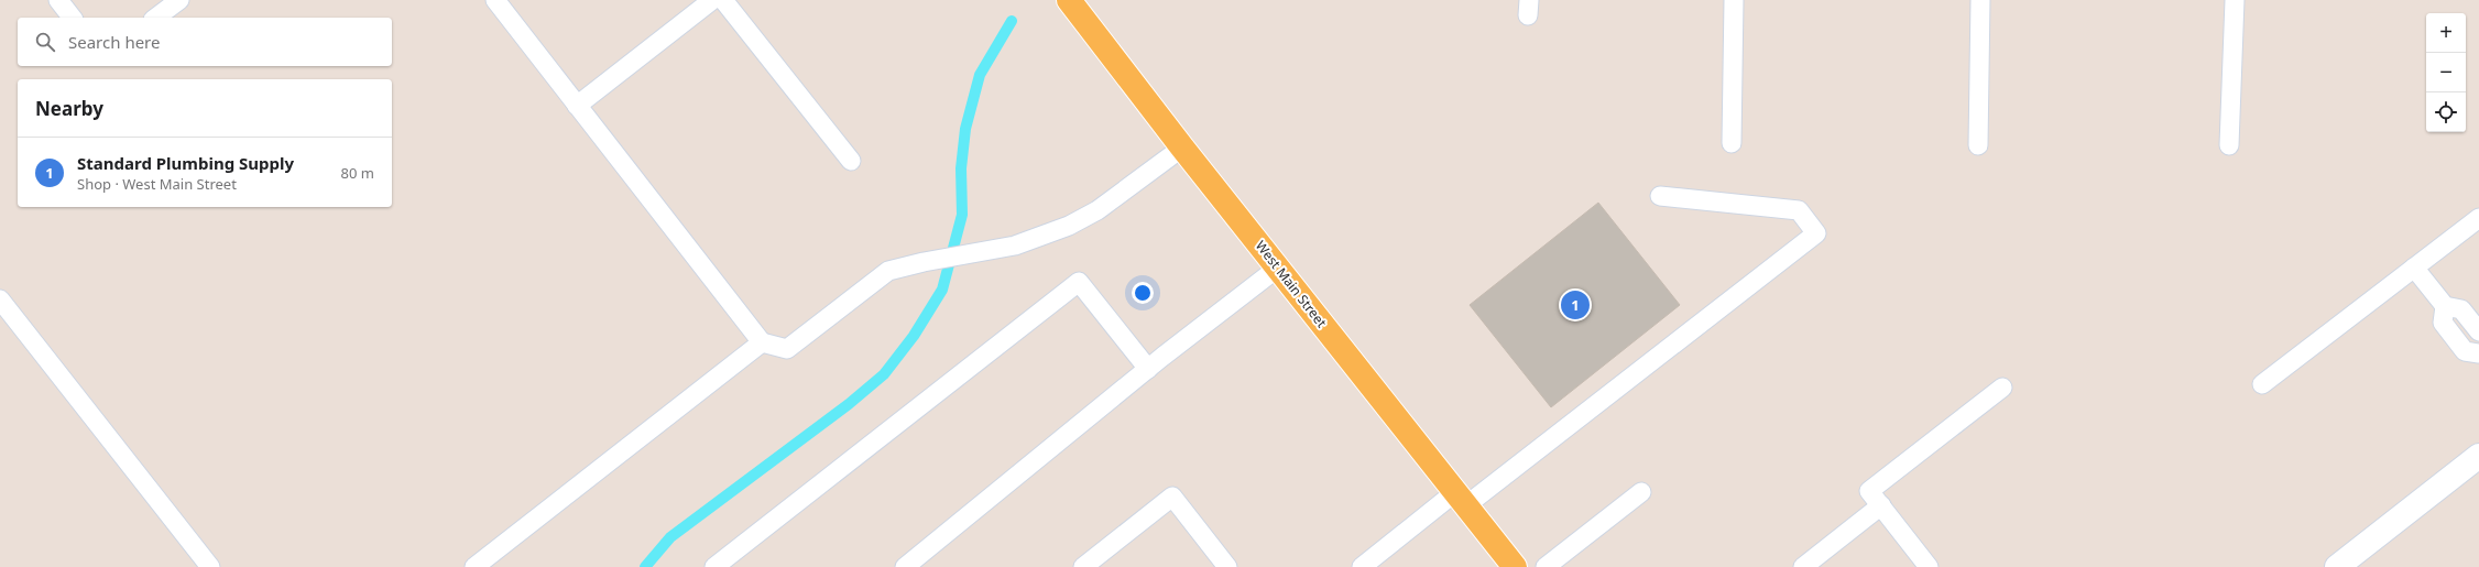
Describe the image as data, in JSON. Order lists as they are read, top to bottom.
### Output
{
  "streets": {
    "main road": ["West Main Street"]
  },
  "page": {
    "map_buttons": ["+", "−"],
    "search": "Search here",
    "heading": "Nearby",
    "list": [
      {
        "mark": "1",
        "name": "Standard Plumbing Supply",
        "note": "Shop · West Main Street",
        "value": "80 m"
      }
    ],
    "pins": "1"
  }
}
